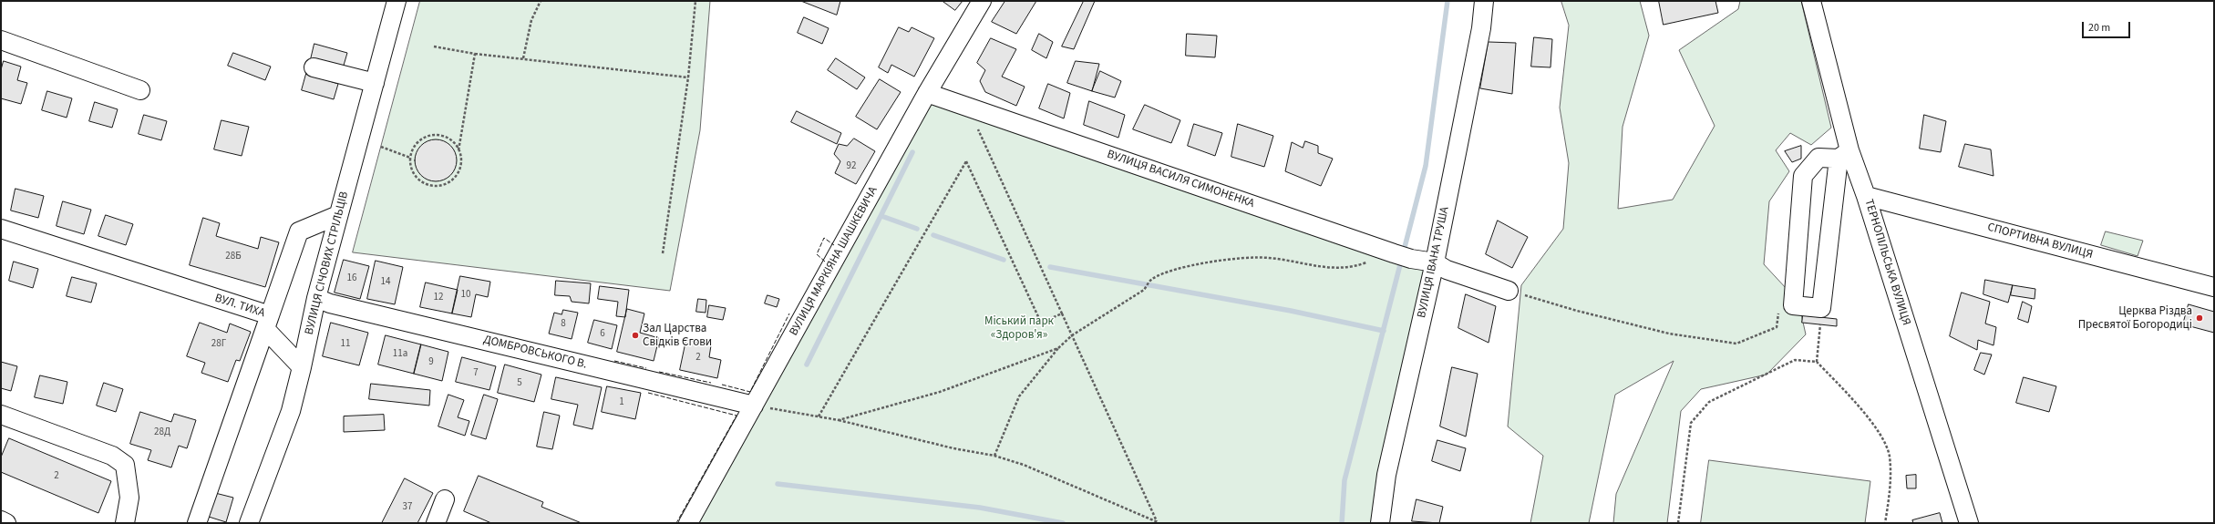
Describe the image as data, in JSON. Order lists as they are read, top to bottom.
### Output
{
  "streets": {
    "street": [
      "ВУЛИЦЯ ВАСИЛЯ СИМОНЕНКА",
      "СПОРТИВНА ВУЛИЦЯ",
      "ВУЛИЦЯ МАРКІЯНА ШАШКЕВИЧА",
      "ВУЛИЦЯ ІВАНА ТРУША",
      "ТЕРНОПІЛЬСЬКА ВУЛИЦЯ",
      "ВУЛИЦЯ СІЧОВИХ СТРІЛЬЦІВ",
      "ВУЛ. ТИХА",
      "ДОМБРОВСЬКОГО В."
    ]
  },
  "crossings": [
    ["ВУЛИЦЯ ВАСИЛЯ СИМОНЕНКА", "ВУЛИЦЯ МАРКІЯНА ШАШКЕВИЧА"],
    ["ВУЛИЦЯ ВАСИЛЯ СИМОНЕНКА", "ВУЛИЦЯ ІВАНА ТРУША"],
    ["СПОРТИВНА ВУЛИЦЯ", "ТЕРНОПІЛЬСЬКА ВУЛИЦЯ"],
    ["ВУЛИЦЯ МАРКІЯНА ШАШКЕВИЧА", "ДОМБРОВСЬКОГО В."],
    ["ВУЛИЦЯ СІЧОВИХ СТРІЛЬЦІВ", "ДОМБРОВСЬКОГО В."]
  ],
  "parks": ["Міський парк «Здоров'я»"],
  "places": ["Церква Різдва Пресвятої Богородиці", "Зал Царства Свідків Єгови"],
  "house_numbers": [
    "92",
    "28Б",
    "16",
    "14",
    "10",
    "12",
    "8",
    "6",
    "28Г",
    "11",
    "11а",
    "2",
    "9",
    "7",
    "5",
    "1",
    "28Д",
    "2",
    "37"
  ],
  "scale_bar": "20 m"
}
